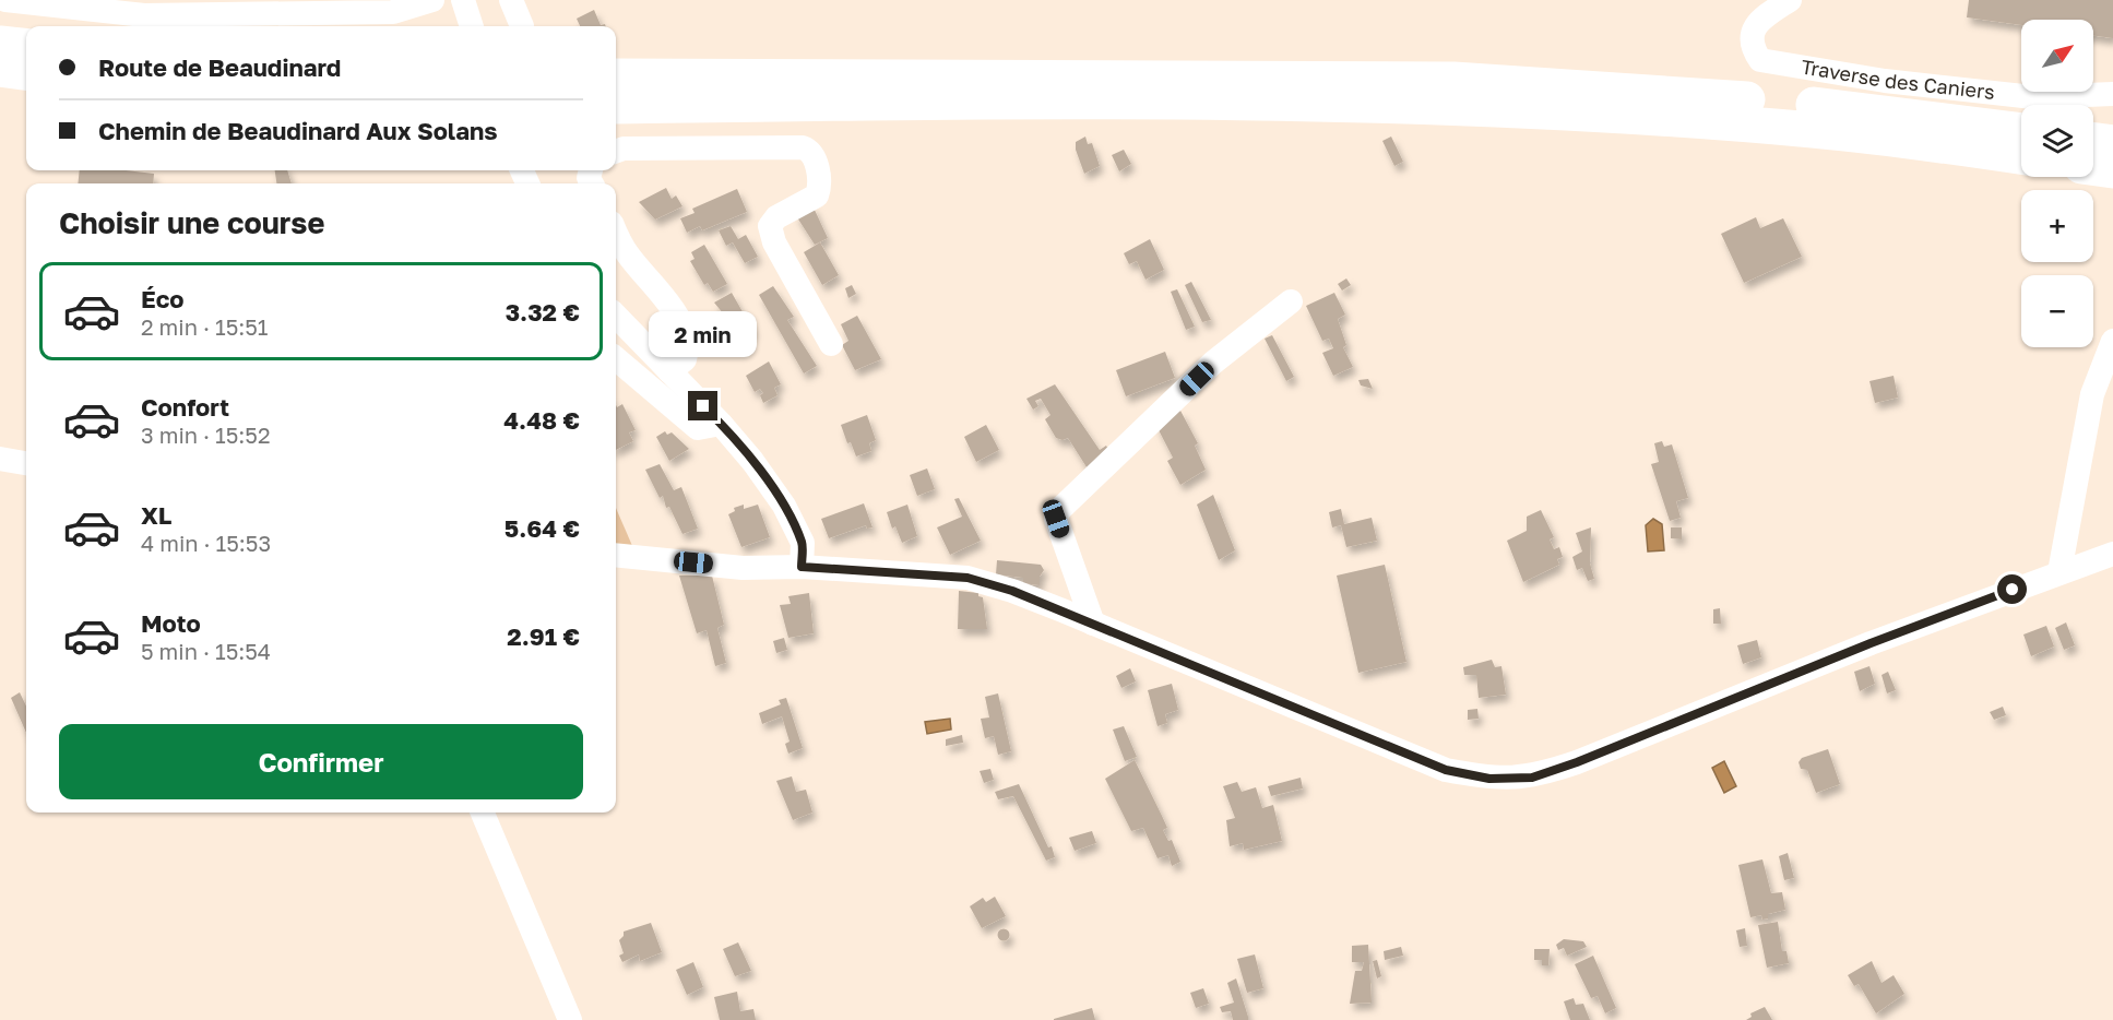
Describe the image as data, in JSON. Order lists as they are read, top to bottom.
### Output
{
  "streets": {
    "street": ["Traverse des Caniers"]
  },
  "north": "top right",
  "page": {
    "map_buttons": ["+", "−"],
    "banner": ["Route de Beaudinard", "Chemin de Beaudinard Aux Solans"],
    "heading": "Choisir une course",
    "list": [
      {
        "name": "Éco",
        "note": "2 min · 15:51",
        "value": "3.32 €"
      },
      {
        "name": "Confort",
        "note": "3 min · 15:52",
        "value": "4.48 €"
      },
      {
        "name": "XL",
        "note": "4 min · 15:53",
        "value": "5.64 €"
      },
      {
        "name": "Moto",
        "note": "5 min · 15:54",
        "value": "2.91 €"
      }
    ],
    "bubble": "2 min",
    "buttons": "Confirmer"
  }
}
